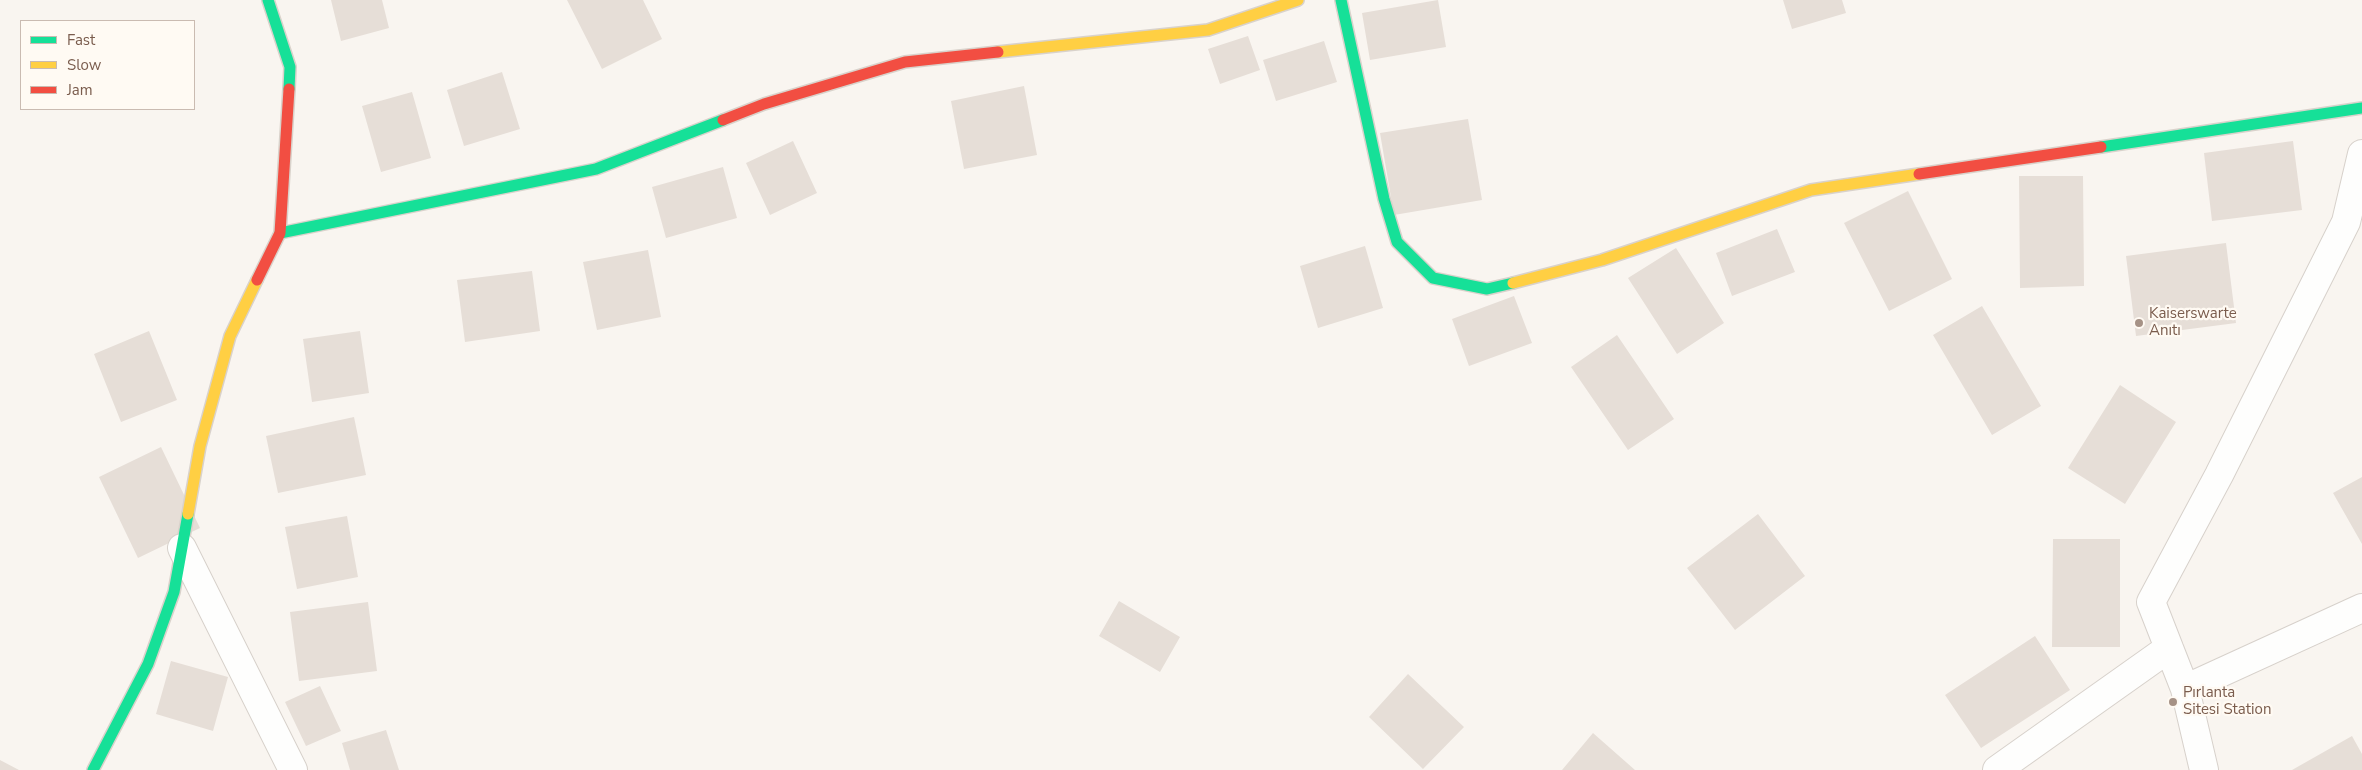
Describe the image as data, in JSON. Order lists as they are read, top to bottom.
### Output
{
  "places": ["Kaiserswarte Anıtı", "Pırlanta Sitesi Station"],
  "legend": ["Fast", "Slow", "Jam"]
}
